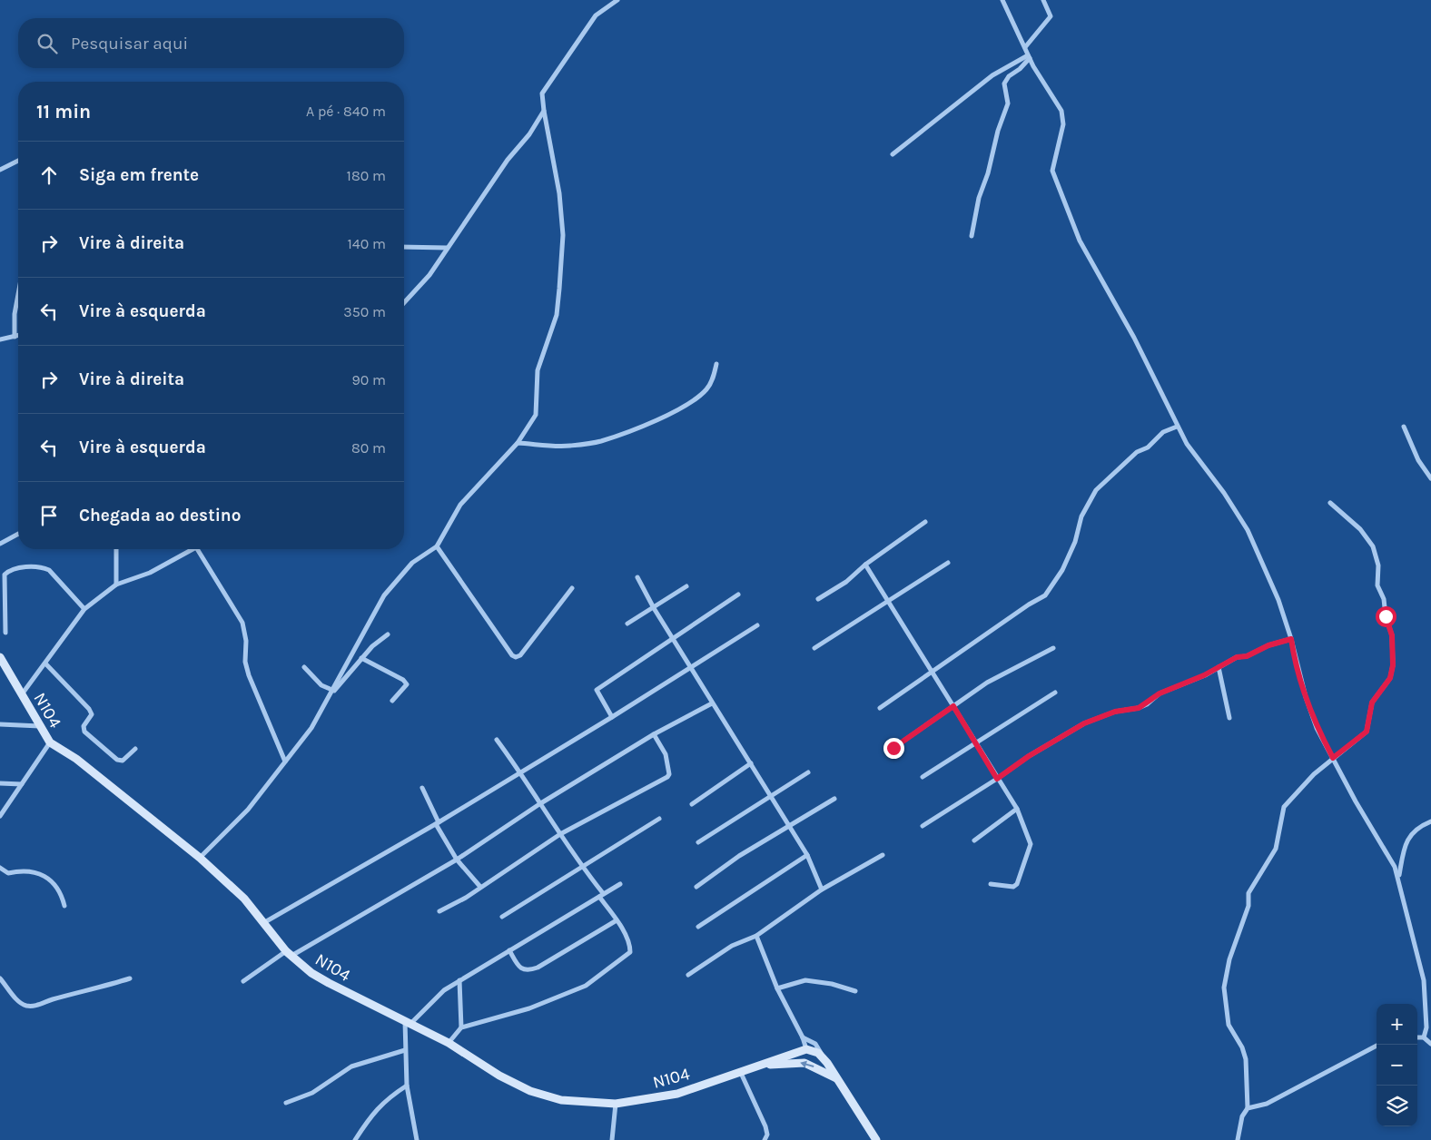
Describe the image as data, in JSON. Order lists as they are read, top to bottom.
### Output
{
  "streets": {
    "street": ["N104"]
  },
  "page": {
    "search": "Pesquisar aqui",
    "heading": ["11 min", "A pé · 840 m"],
    "list": [
      ["Siga em frente", "180 m"],
      ["Vire à direita", "140 m"],
      ["Vire à esquerda", "350 m"],
      ["Vire à direita", "90 m"],
      ["Vire à esquerda", "80 m"],
      "Chegada ao destino"
    ],
    "map_buttons": ["+", "−"]
  }
}
